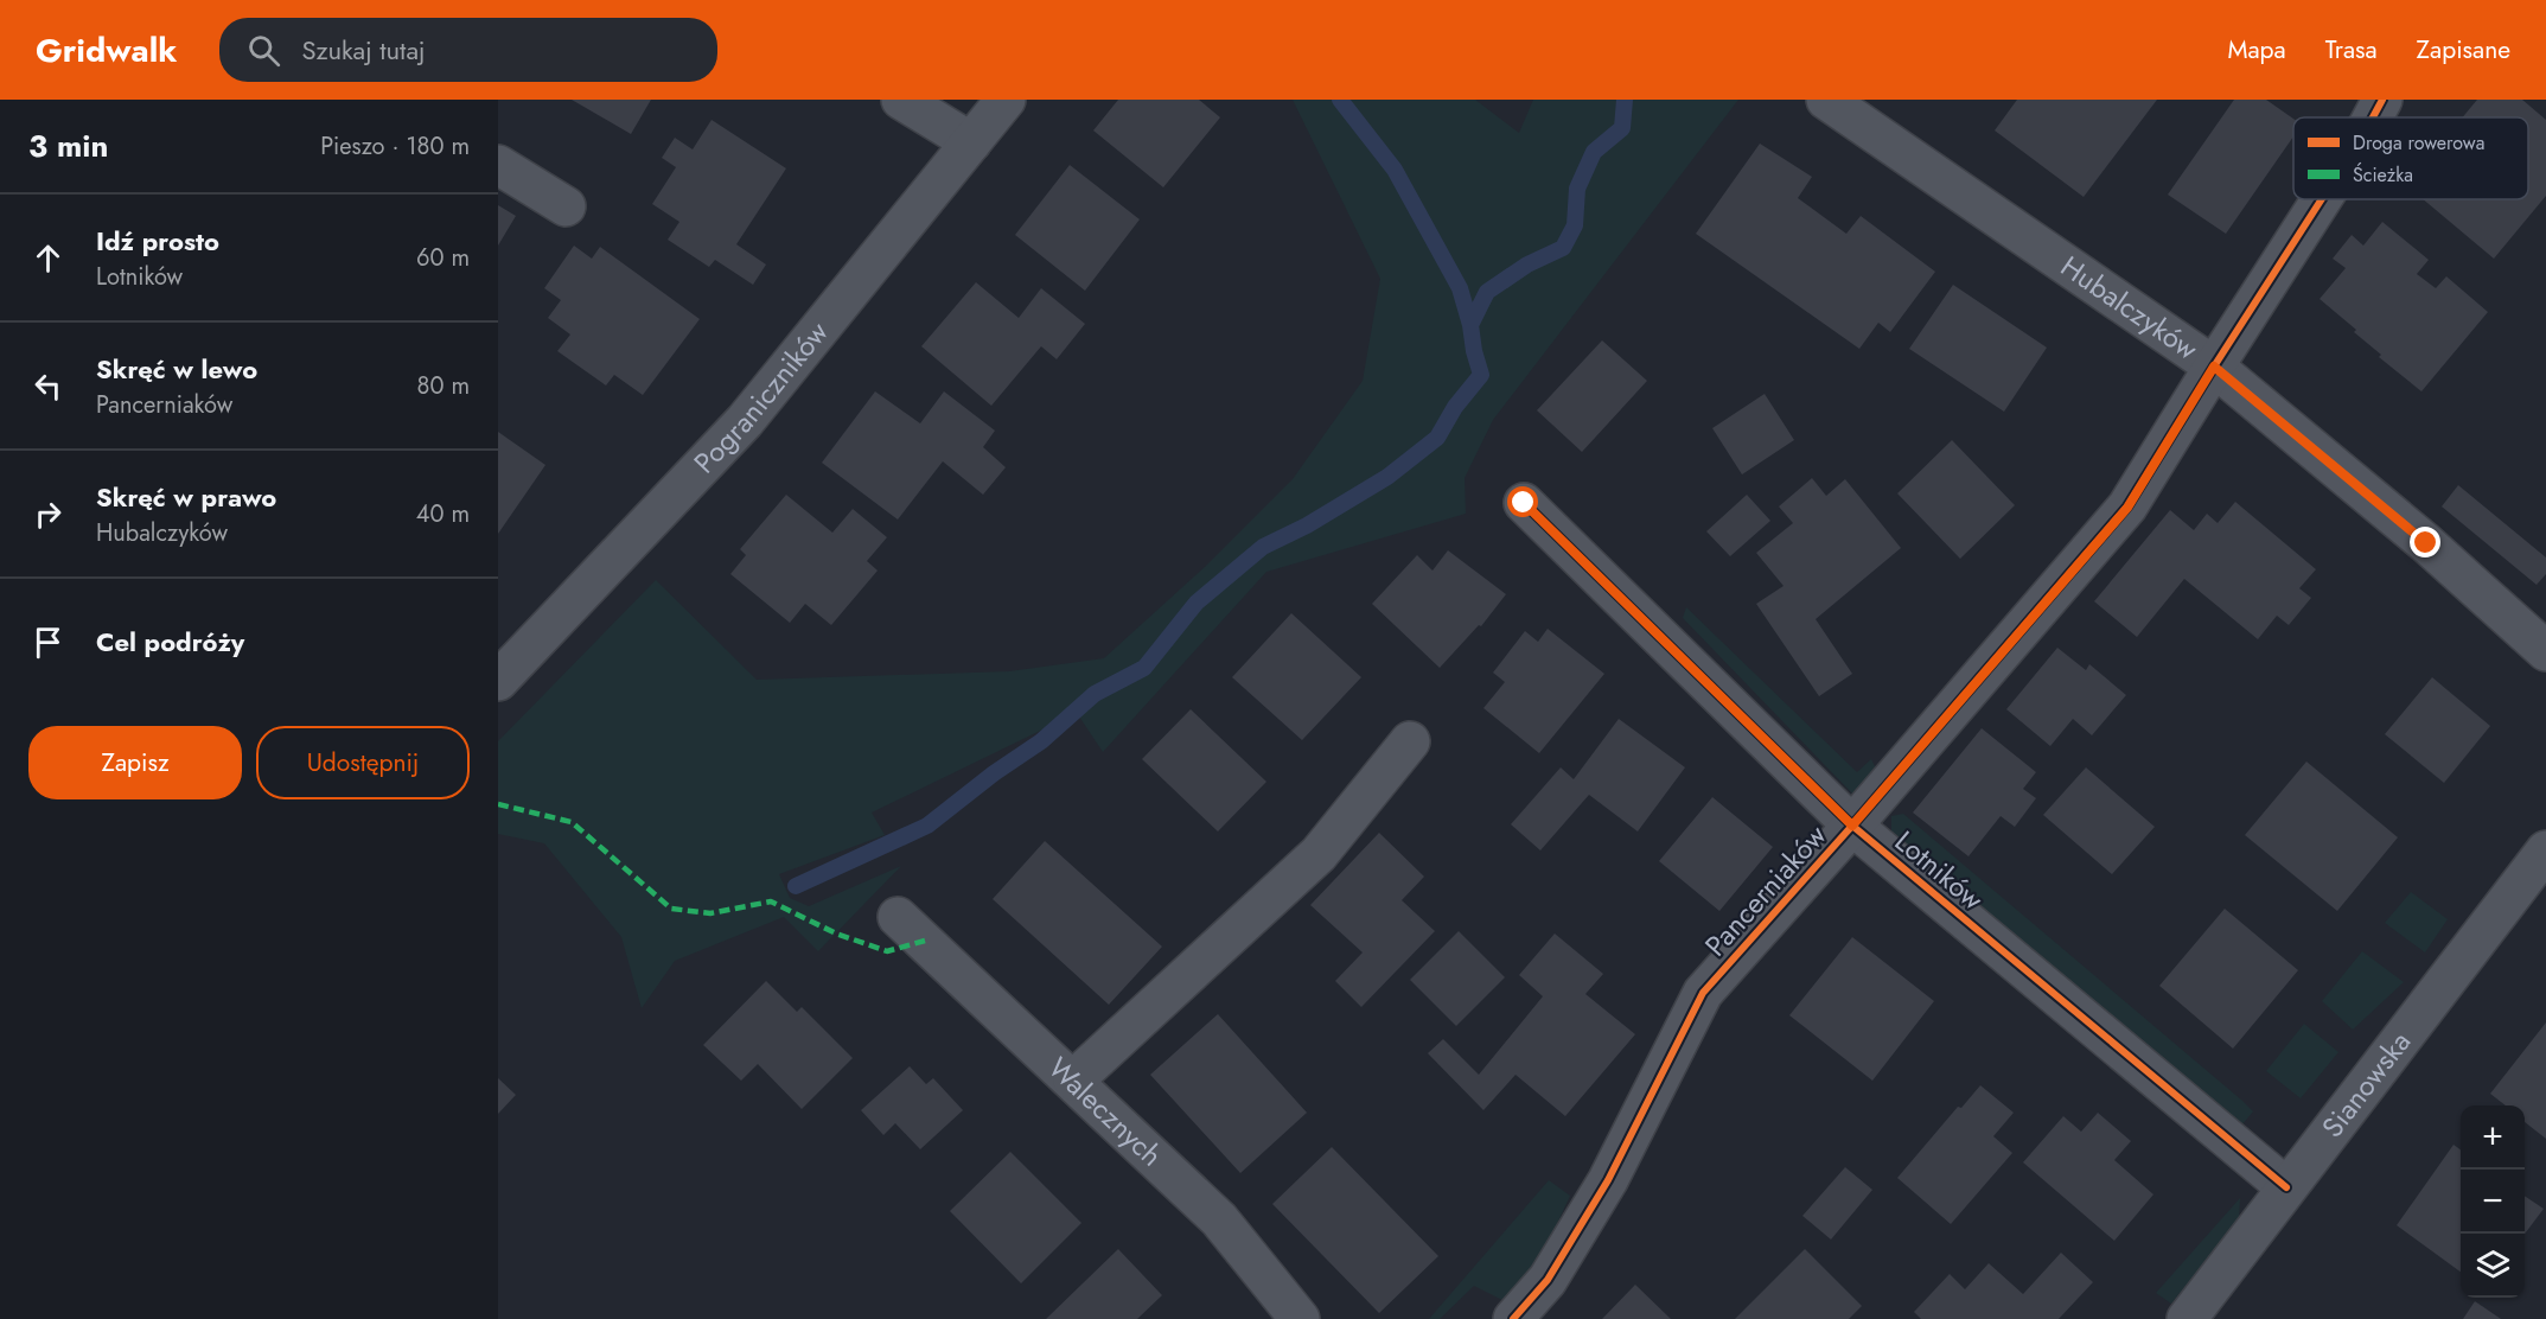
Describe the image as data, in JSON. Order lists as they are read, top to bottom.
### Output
{
  "streets": {
    "street": [
      "Hubalczyków",
      "Pograniczników",
      "Lotników",
      "Pancerniaków",
      "Sianowska",
      "Walecznych"
    ]
  },
  "crossings": [
    ["Hubalczyków", "Pancerniaków"],
    ["Lotników", "Pancerniaków"],
    ["Lotników", "Sianowska"]
  ],
  "legend": ["Droga rowerowa", "Ścieżka"],
  "page": {
    "header": "Gridwalk",
    "search": "Szukaj tutaj",
    "nav": ["Mapa", "Trasa", "Zapisane"],
    "heading": ["3 min", "Pieszo · 180 m"],
    "list": [
      ["Idź prosto", "Lotników", "60 m"],
      ["Skręć w lewo", "Pancerniaków", "80 m"],
      ["Skręć w prawo", "Hubalczyków", "40 m"],
      "Cel podróży"
    ],
    "buttons": ["Zapisz", "Udostępnij"],
    "map_buttons": ["+", "−"]
  }
}
